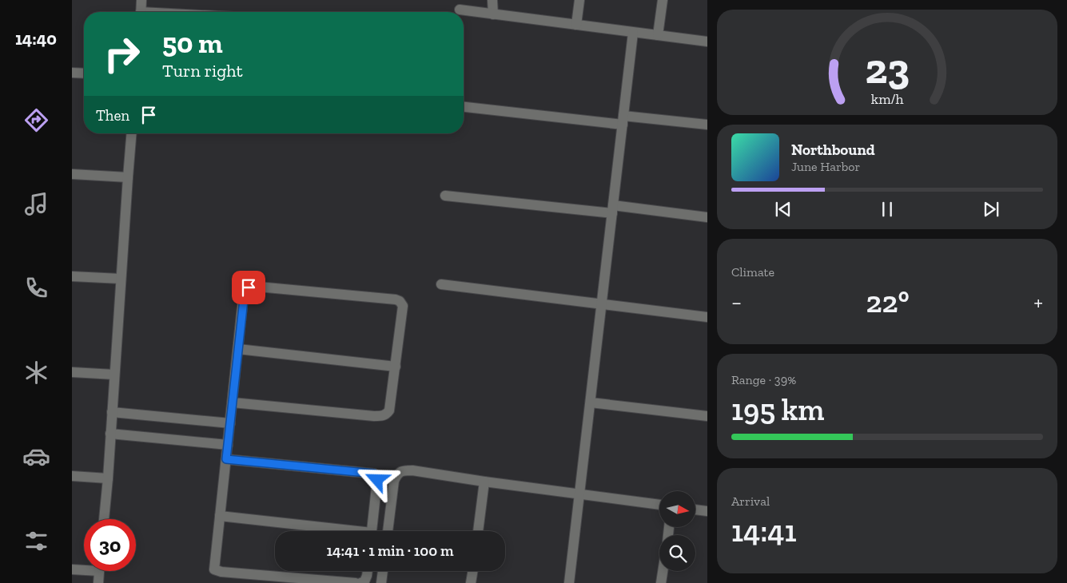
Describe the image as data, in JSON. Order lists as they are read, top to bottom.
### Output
{
  "north": "right",
  "page": {
    "tabs": "14:40",
    "turn": ["50 m", "Turn right"],
    "then": "Then",
    "song": ["Northbound", "June Harbor"],
    "tile": [
      "Climate",
      ["Range · 39%", "195 km"],
      ["Arrival", "14:41"]
    ],
    "heat": ["−", "22°", "+"],
    "limit": "30",
    "trip": "14:41 · 1 min · 100 m",
    "gauge": ["23", "km/h"]
  }
}
